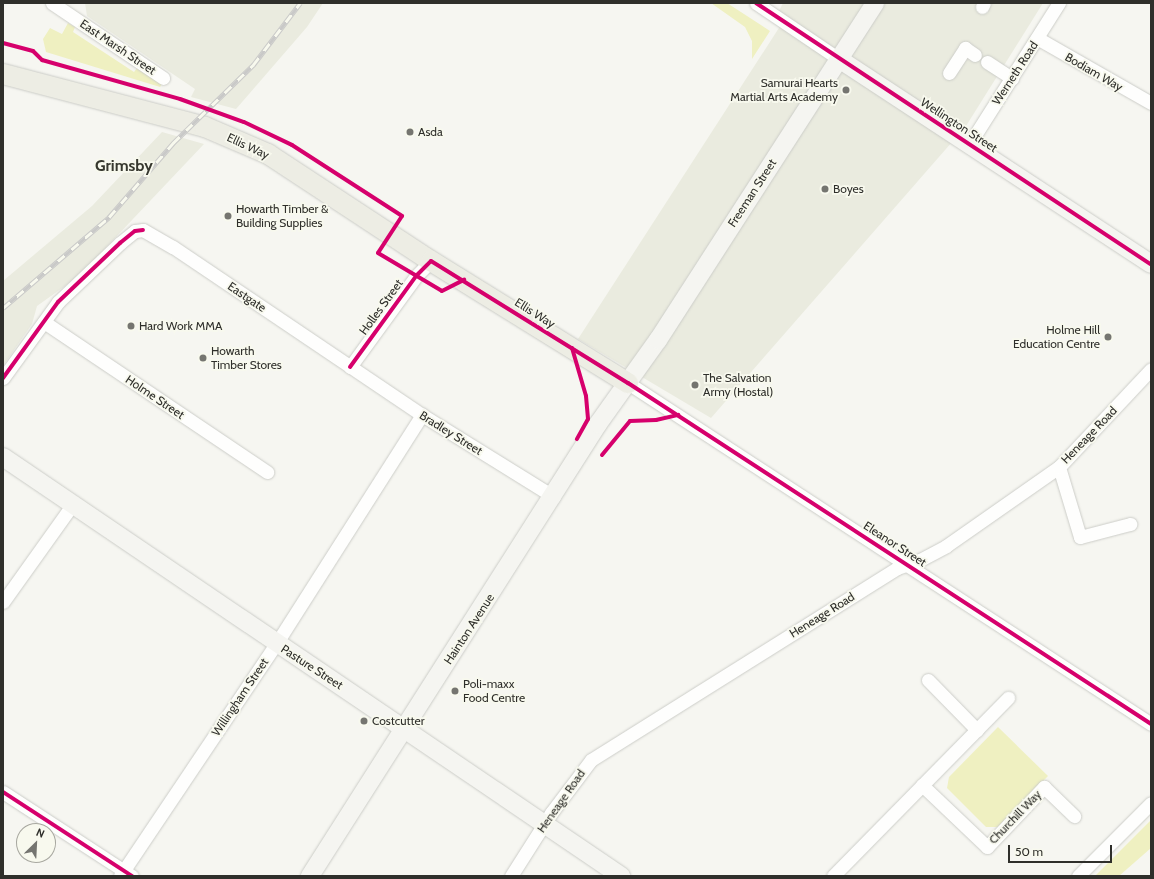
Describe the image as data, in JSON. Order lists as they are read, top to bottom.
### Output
{
  "streets": {
    "main road": ["Ellis Way"],
    "street": [
      "East Marsh Street",
      "Bodiam Way",
      "Werneth Road",
      "Wellington Street",
      "Freeman Street",
      "Eastgate",
      "Holles Street",
      "Holme Street",
      "Bradley Street",
      "Heneage Road",
      "Eleanor Street",
      "Hainton Avenue",
      "Pasture Street",
      "Willingham Street",
      "Churchill Way"
    ]
  },
  "crossings": [
    ["Bodiam Way", "Werneth Road"],
    ["Werneth Road", "Wellington Street"],
    ["Wellington Street", "Freeman Street"],
    ["Ellis Way", "Freeman Street"],
    ["Ellis Way", "Holles Street"],
    ["Ellis Way", "Eleanor Street"],
    ["Ellis Way", "Hainton Avenue"],
    ["Freeman Street", "Eleanor Street"],
    ["Freeman Street", "Hainton Avenue"],
    ["Eastgate", "Holles Street"],
    ["Eastgate", "Holme Street"],
    ["Eastgate", "Bradley Street"],
    ["Holles Street", "Bradley Street"],
    ["Bradley Street", "Hainton Avenue"],
    ["Bradley Street", "Willingham Street"],
    ["Heneage Road", "Eleanor Street"],
    ["Heneage Road", "Pasture Street"],
    ["Eleanor Street", "Hainton Avenue"],
    ["Hainton Avenue", "Pasture Street"],
    ["Pasture Street", "Willingham Street"]
  ],
  "districts": ["Grimsby"],
  "places": [
    "Samurai Hearts Martial Arts Academy",
    "Asda",
    "Boyes",
    "Howarth Timber & Building Supplies",
    "Hard Work MMA",
    "Holme Hill Education Centre",
    "Howarth Timber Stores",
    "The Salvation Army (Hostal)",
    "Poli-maxx Food Centre",
    "Costcutter"
  ],
  "scale_bar": "50 m",
  "north": "top right"
}
